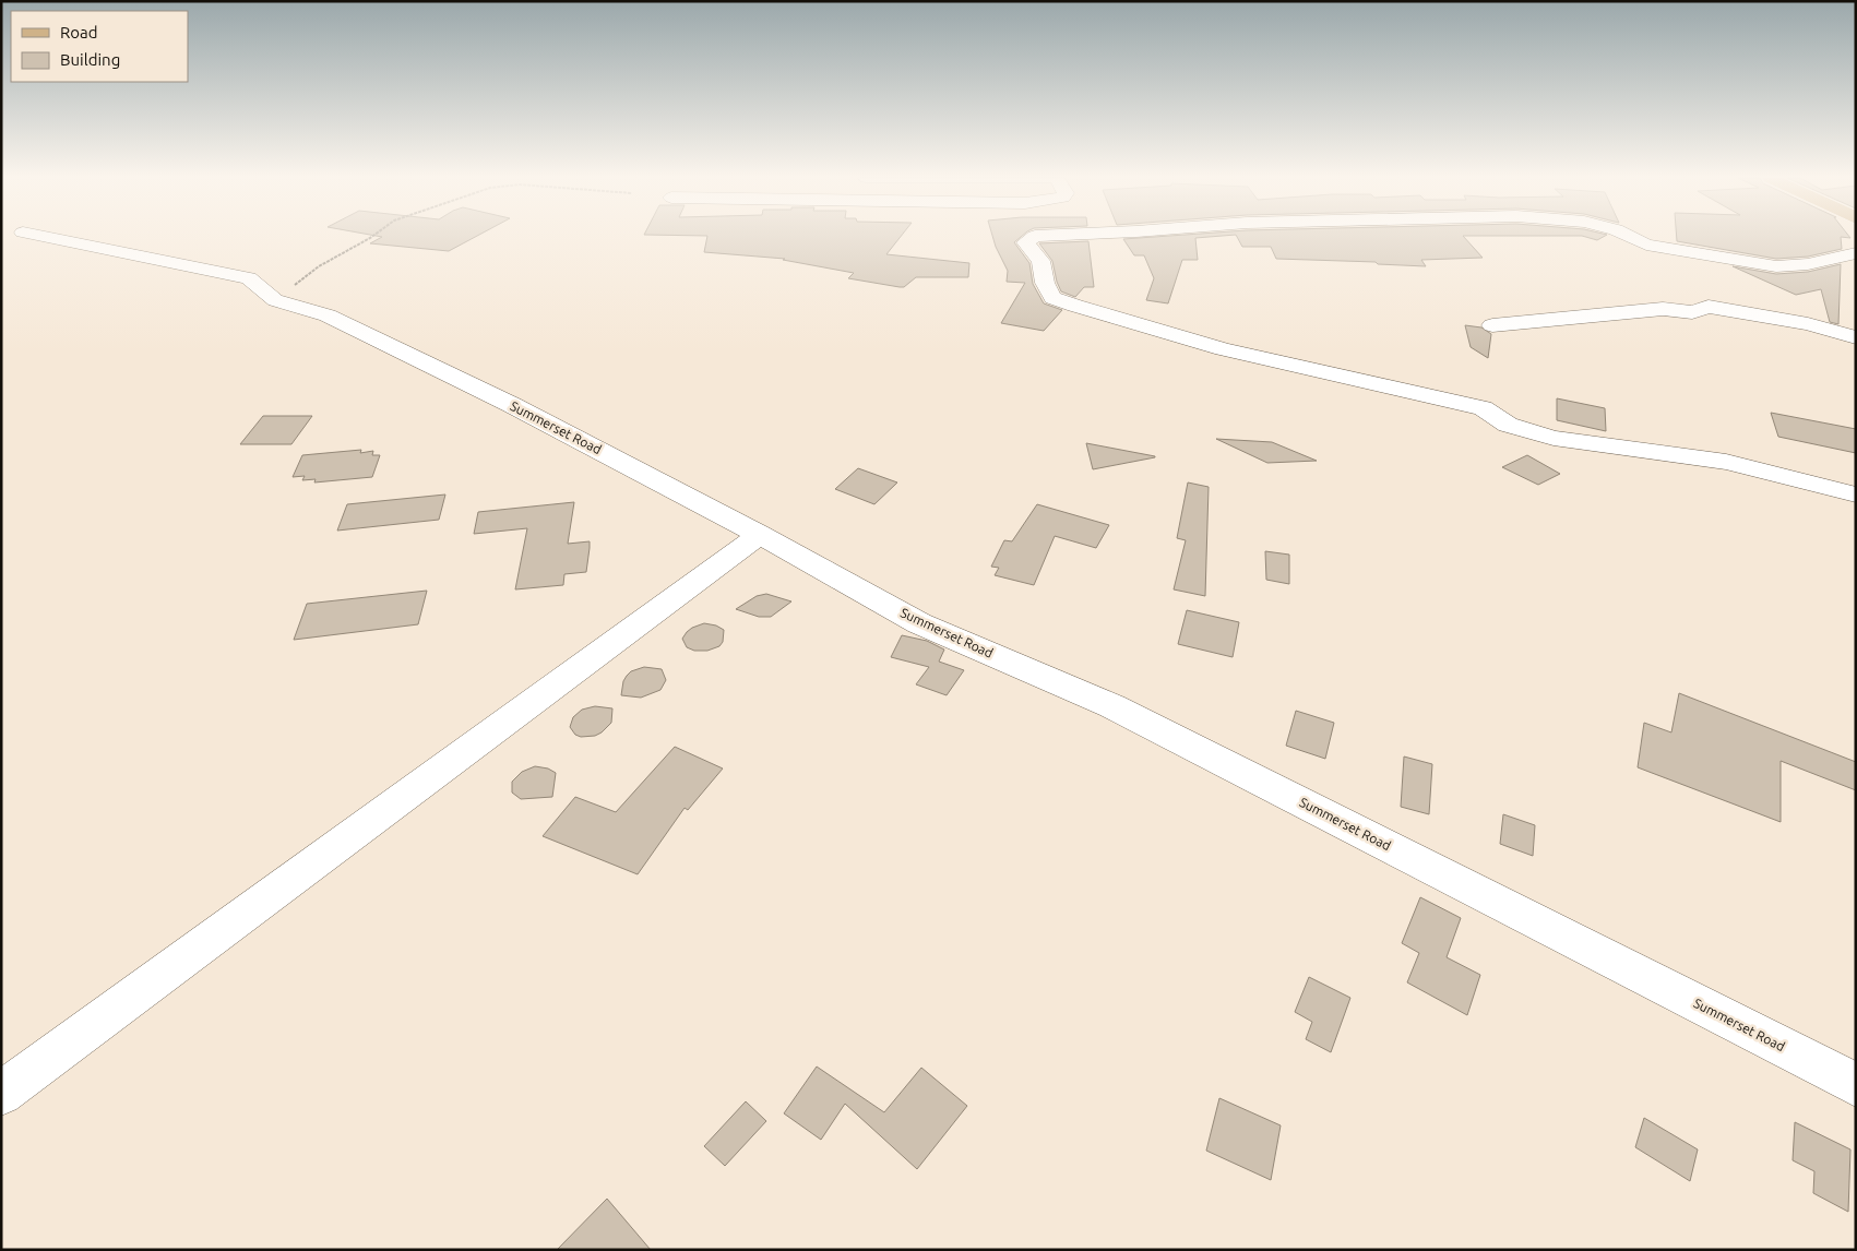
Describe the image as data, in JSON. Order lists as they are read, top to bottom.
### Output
{
  "streets": {
    "street": ["Summerset Road"]
  },
  "legend": ["Road", "Building"]
}
